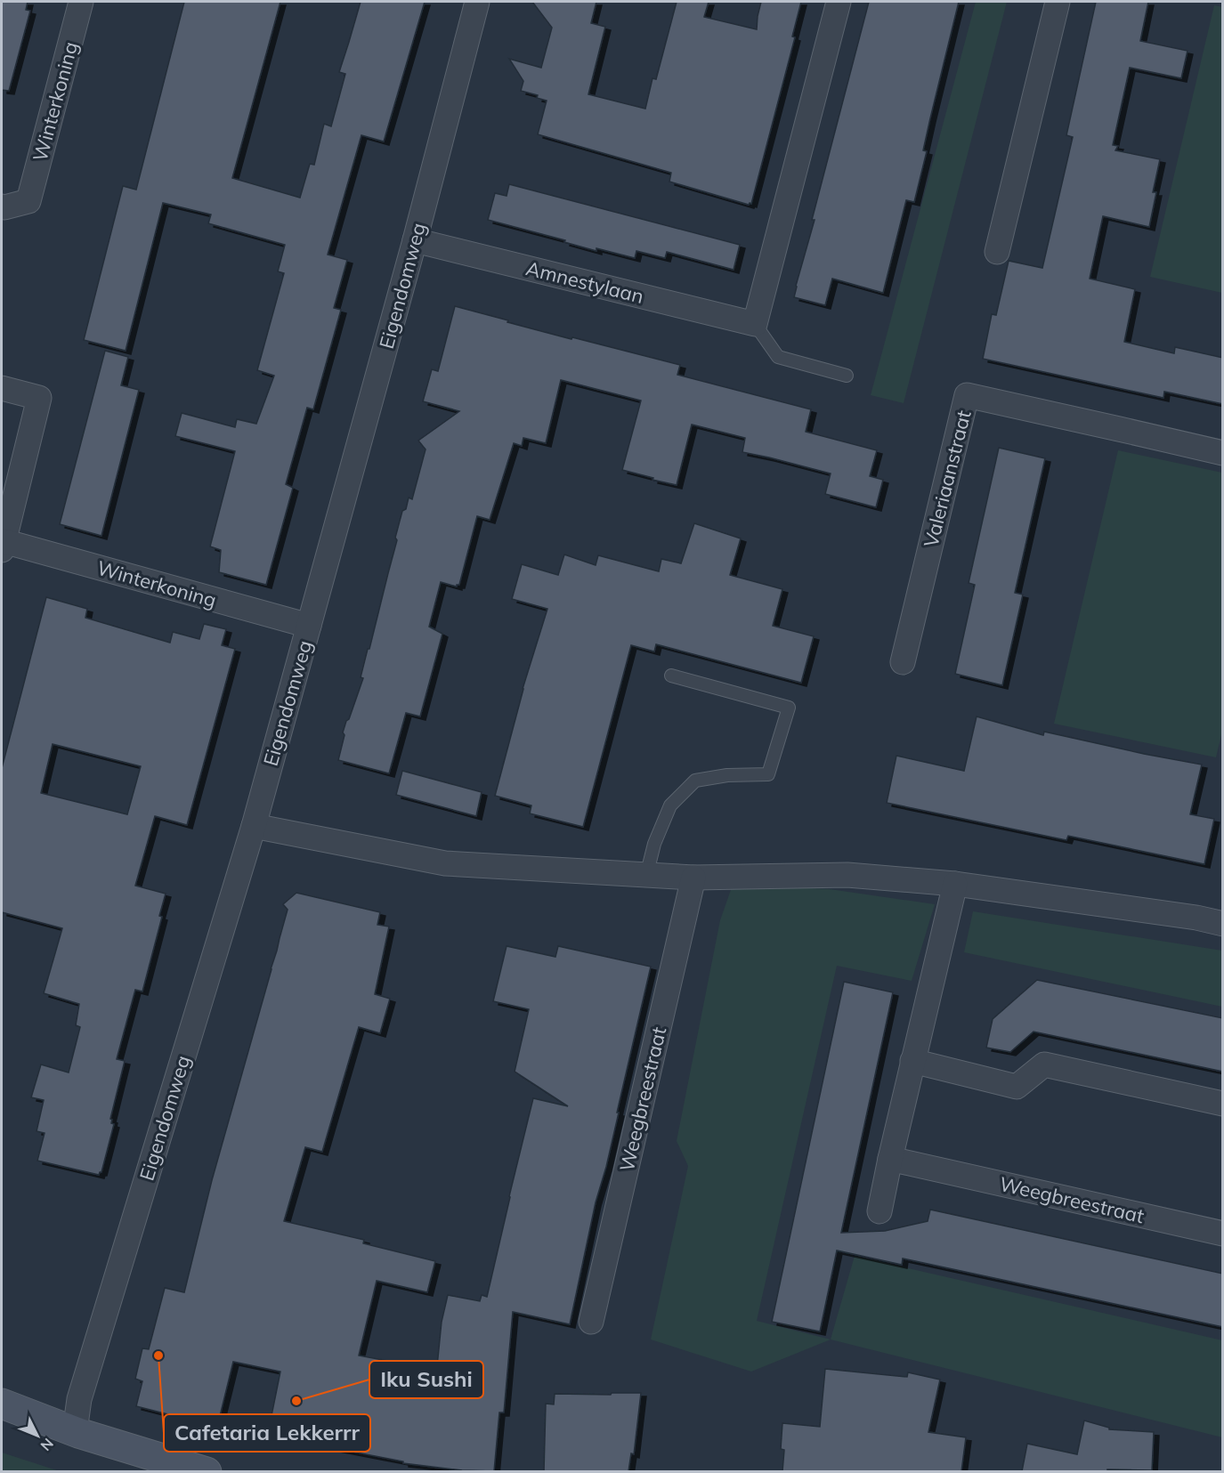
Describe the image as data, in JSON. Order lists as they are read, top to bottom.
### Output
{
  "streets": {
    "street": [
      "Winterkoning",
      "Amnestylaan",
      "Eigendomweg",
      "Valeriaanstraat",
      "Weegbreestraat"
    ]
  },
  "crossings": [
    ["Winterkoning", "Eigendomweg"],
    ["Amnestylaan", "Eigendomweg"]
  ],
  "places": ["Cafetaria Lekkerrr", "Iku Sushi"],
  "north": "bottom right"
}
